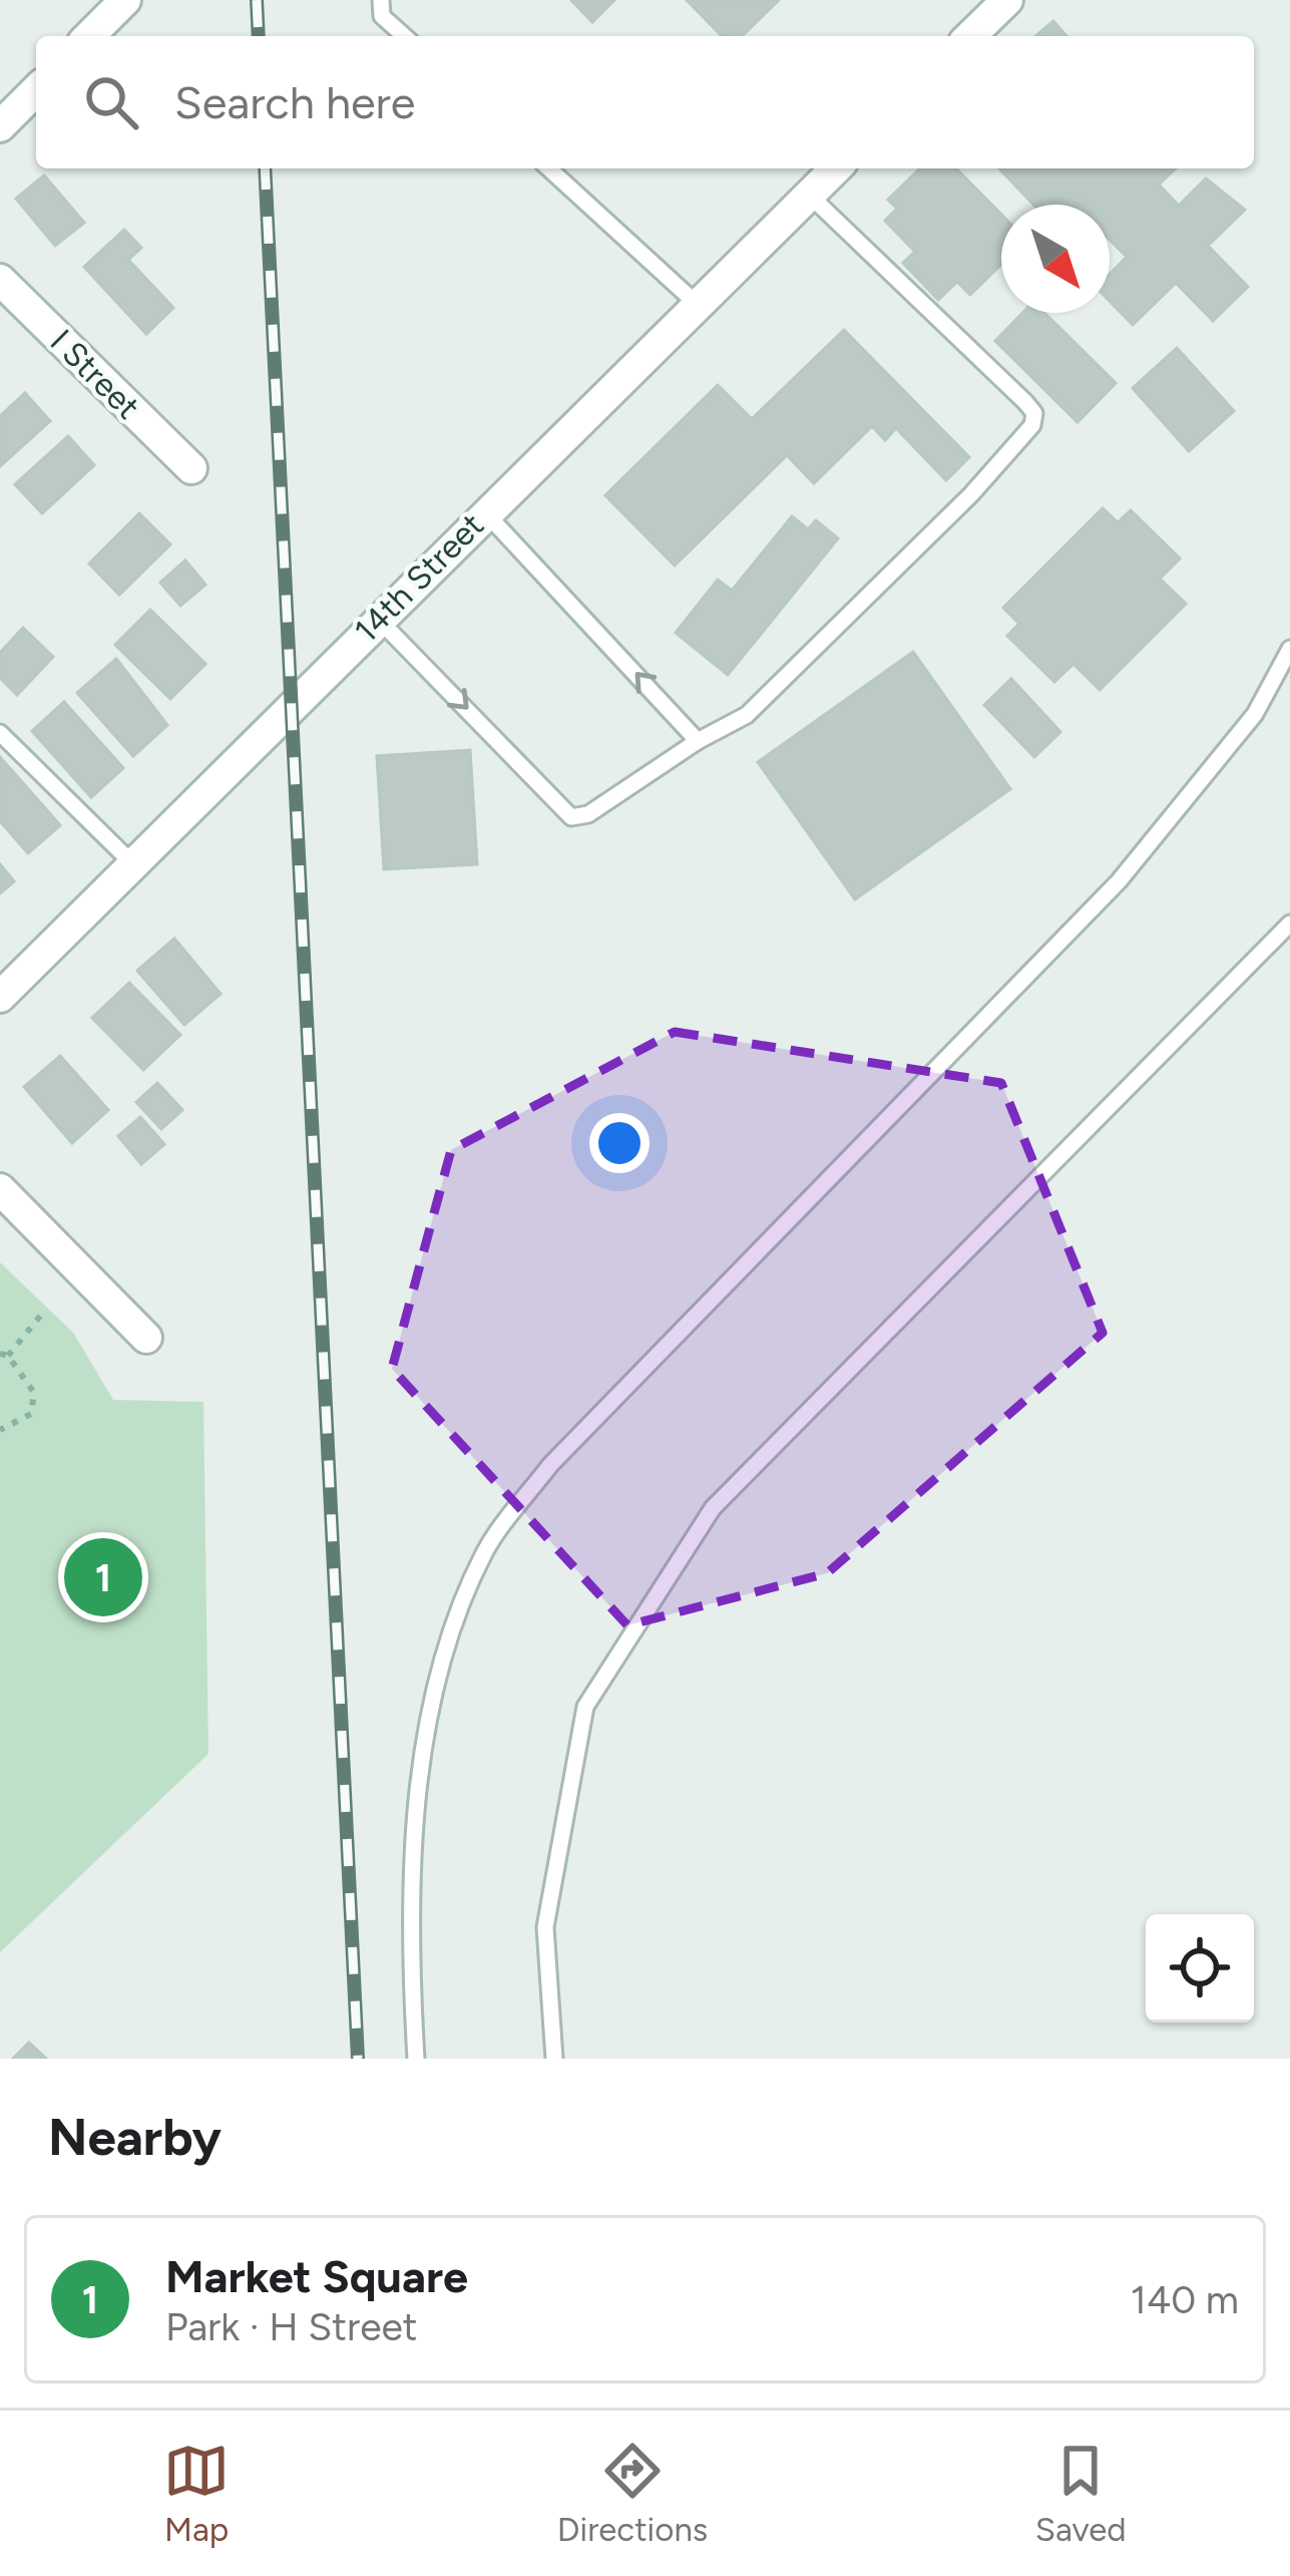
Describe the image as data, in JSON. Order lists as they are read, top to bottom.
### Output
{
  "streets": {
    "street": ["I Street", "14th Street"]
  },
  "north": "bottom right",
  "page": {
    "search": "Search here",
    "pins": "1",
    "heading": "Nearby",
    "list": [
      {
        "mark": "1",
        "name": "Market Square",
        "note": "Park · H Street",
        "value": "140 m"
      }
    ],
    "nav": ["Map", "Directions", "Saved"]
  }
}
